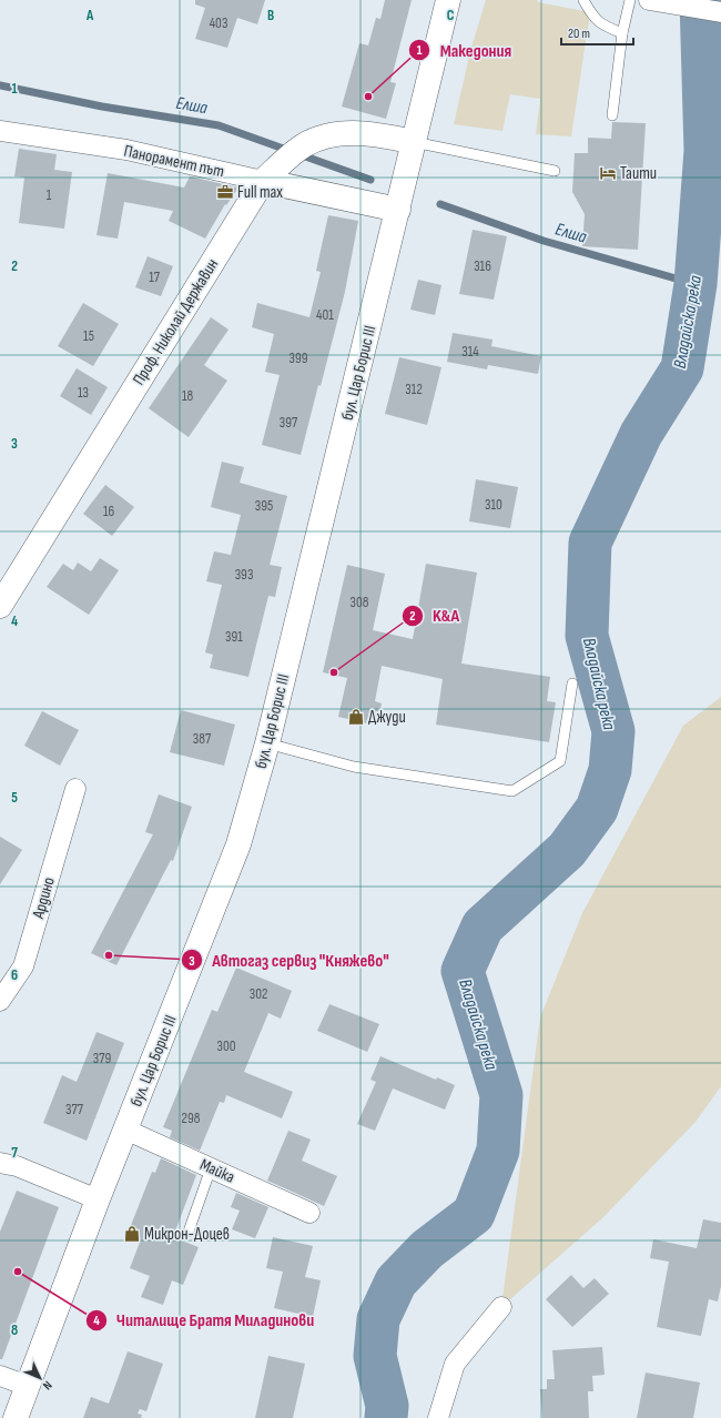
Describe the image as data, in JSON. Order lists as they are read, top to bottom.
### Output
{
  "streets": {
    "main road": ["Панорамент път", "Проф. Николай Державин", "бул. Цар Борис III"],
    "street": ["Ардино", "Майка"]
  },
  "crossings": [
    ["Панорамент път", "Проф. Николай Державин"],
    ["Панорамент път", "бул. Цар Борис III"],
    ["Проф. Николай Державин", "бул. Цар Борис III"],
    ["бул. Цар Борис III", "Майка"]
  ],
  "water": ["Елша", "Владайска река"],
  "places": {
    "other": [
      "Македония",
      "K&A",
      "Автогаз сервиз \"Княжево\"",
      "Читалище Братя Миладинови"
    ],
    "hotel": ["Таити"],
    "office": ["Full max"],
    "shop": ["Джуди", "Микрон-Доцев"]
  },
  "house_numbers": [
    "403",
    "1",
    "316",
    "17",
    "401",
    "15",
    "314",
    "399",
    "312",
    "13",
    "18",
    "397",
    "310",
    "395",
    "16",
    "393",
    "308",
    "391",
    "387",
    "302",
    "300",
    "379",
    "377",
    "298"
  ],
  "scale_bar": "20 m",
  "north": "bottom right",
  "grid": {
    "columns": ["A", "B", "C"],
    "rows": [
      "1",
      "2",
      "3",
      "4",
      "5",
      "6",
      "7",
      "8"
    ]
  }
}
